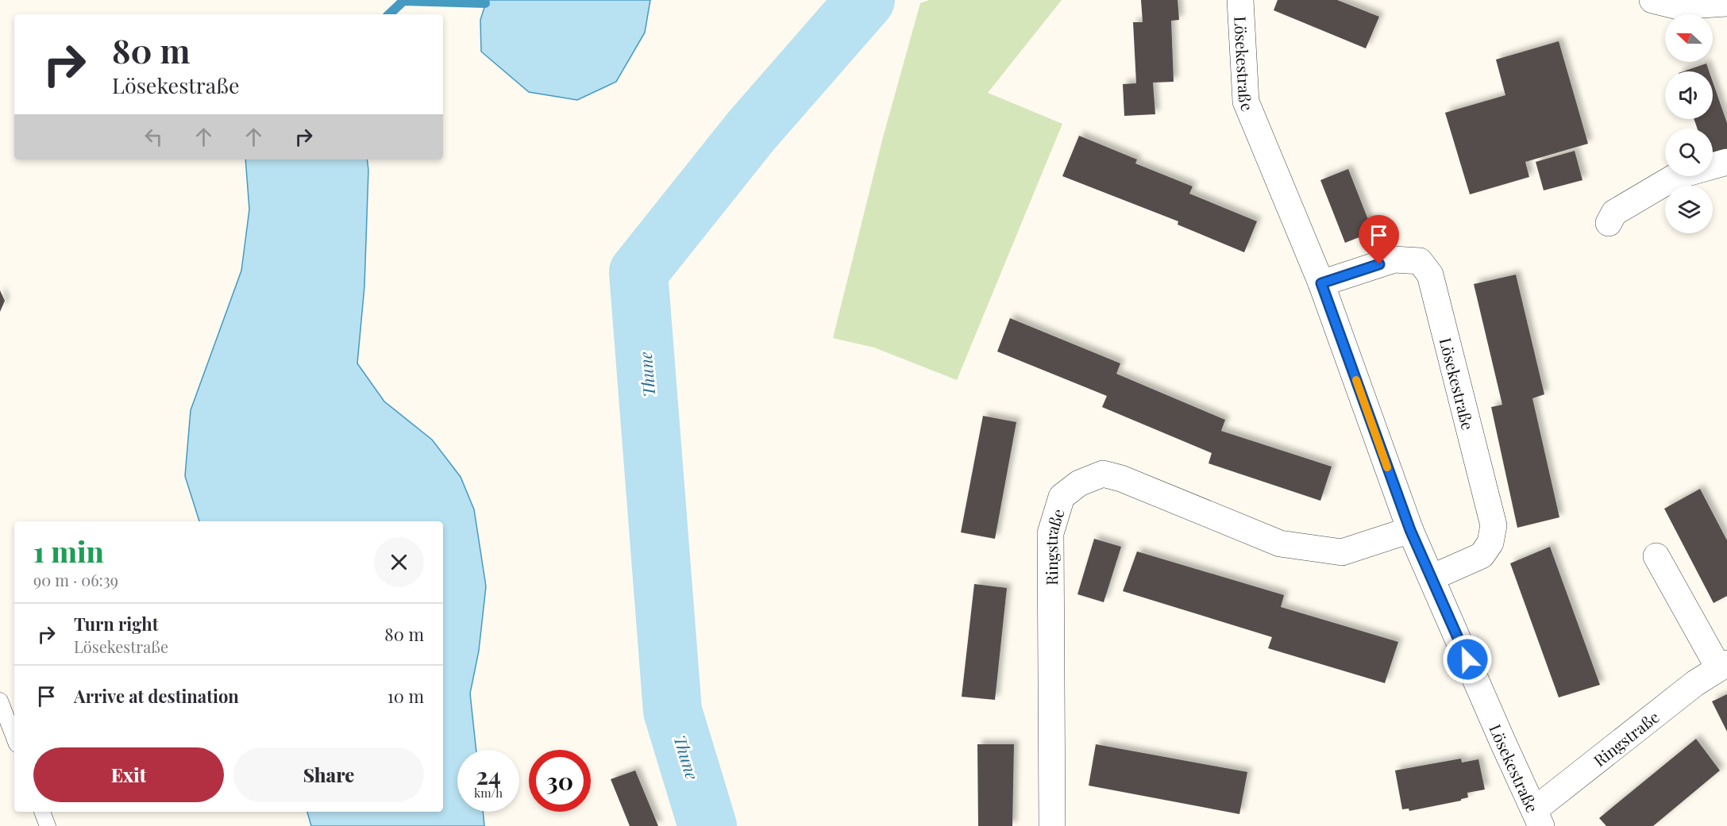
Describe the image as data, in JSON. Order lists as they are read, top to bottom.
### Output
{
  "streets": {
    "street": ["Lösekestraße", "Ringstraße"]
  },
  "crossings": [
    ["Lösekestraße", "Ringstraße"]
  ],
  "water": ["Thune"],
  "north": "left",
  "page": {
    "turn": ["80 m", "Lösekestraße"],
    "heading": ["1 min", "90 m · 06:39"],
    "list": [
      {
        "name": "Turn right",
        "note": "Lösekestraße",
        "value": "80 m"
      },
      {
        "name": "Arrive at destination",
        "value": "10 m"
      }
    ],
    "buttons": ["Exit", "Share"],
    "speed": "24 km/h",
    "limit": "30"
  }
}
